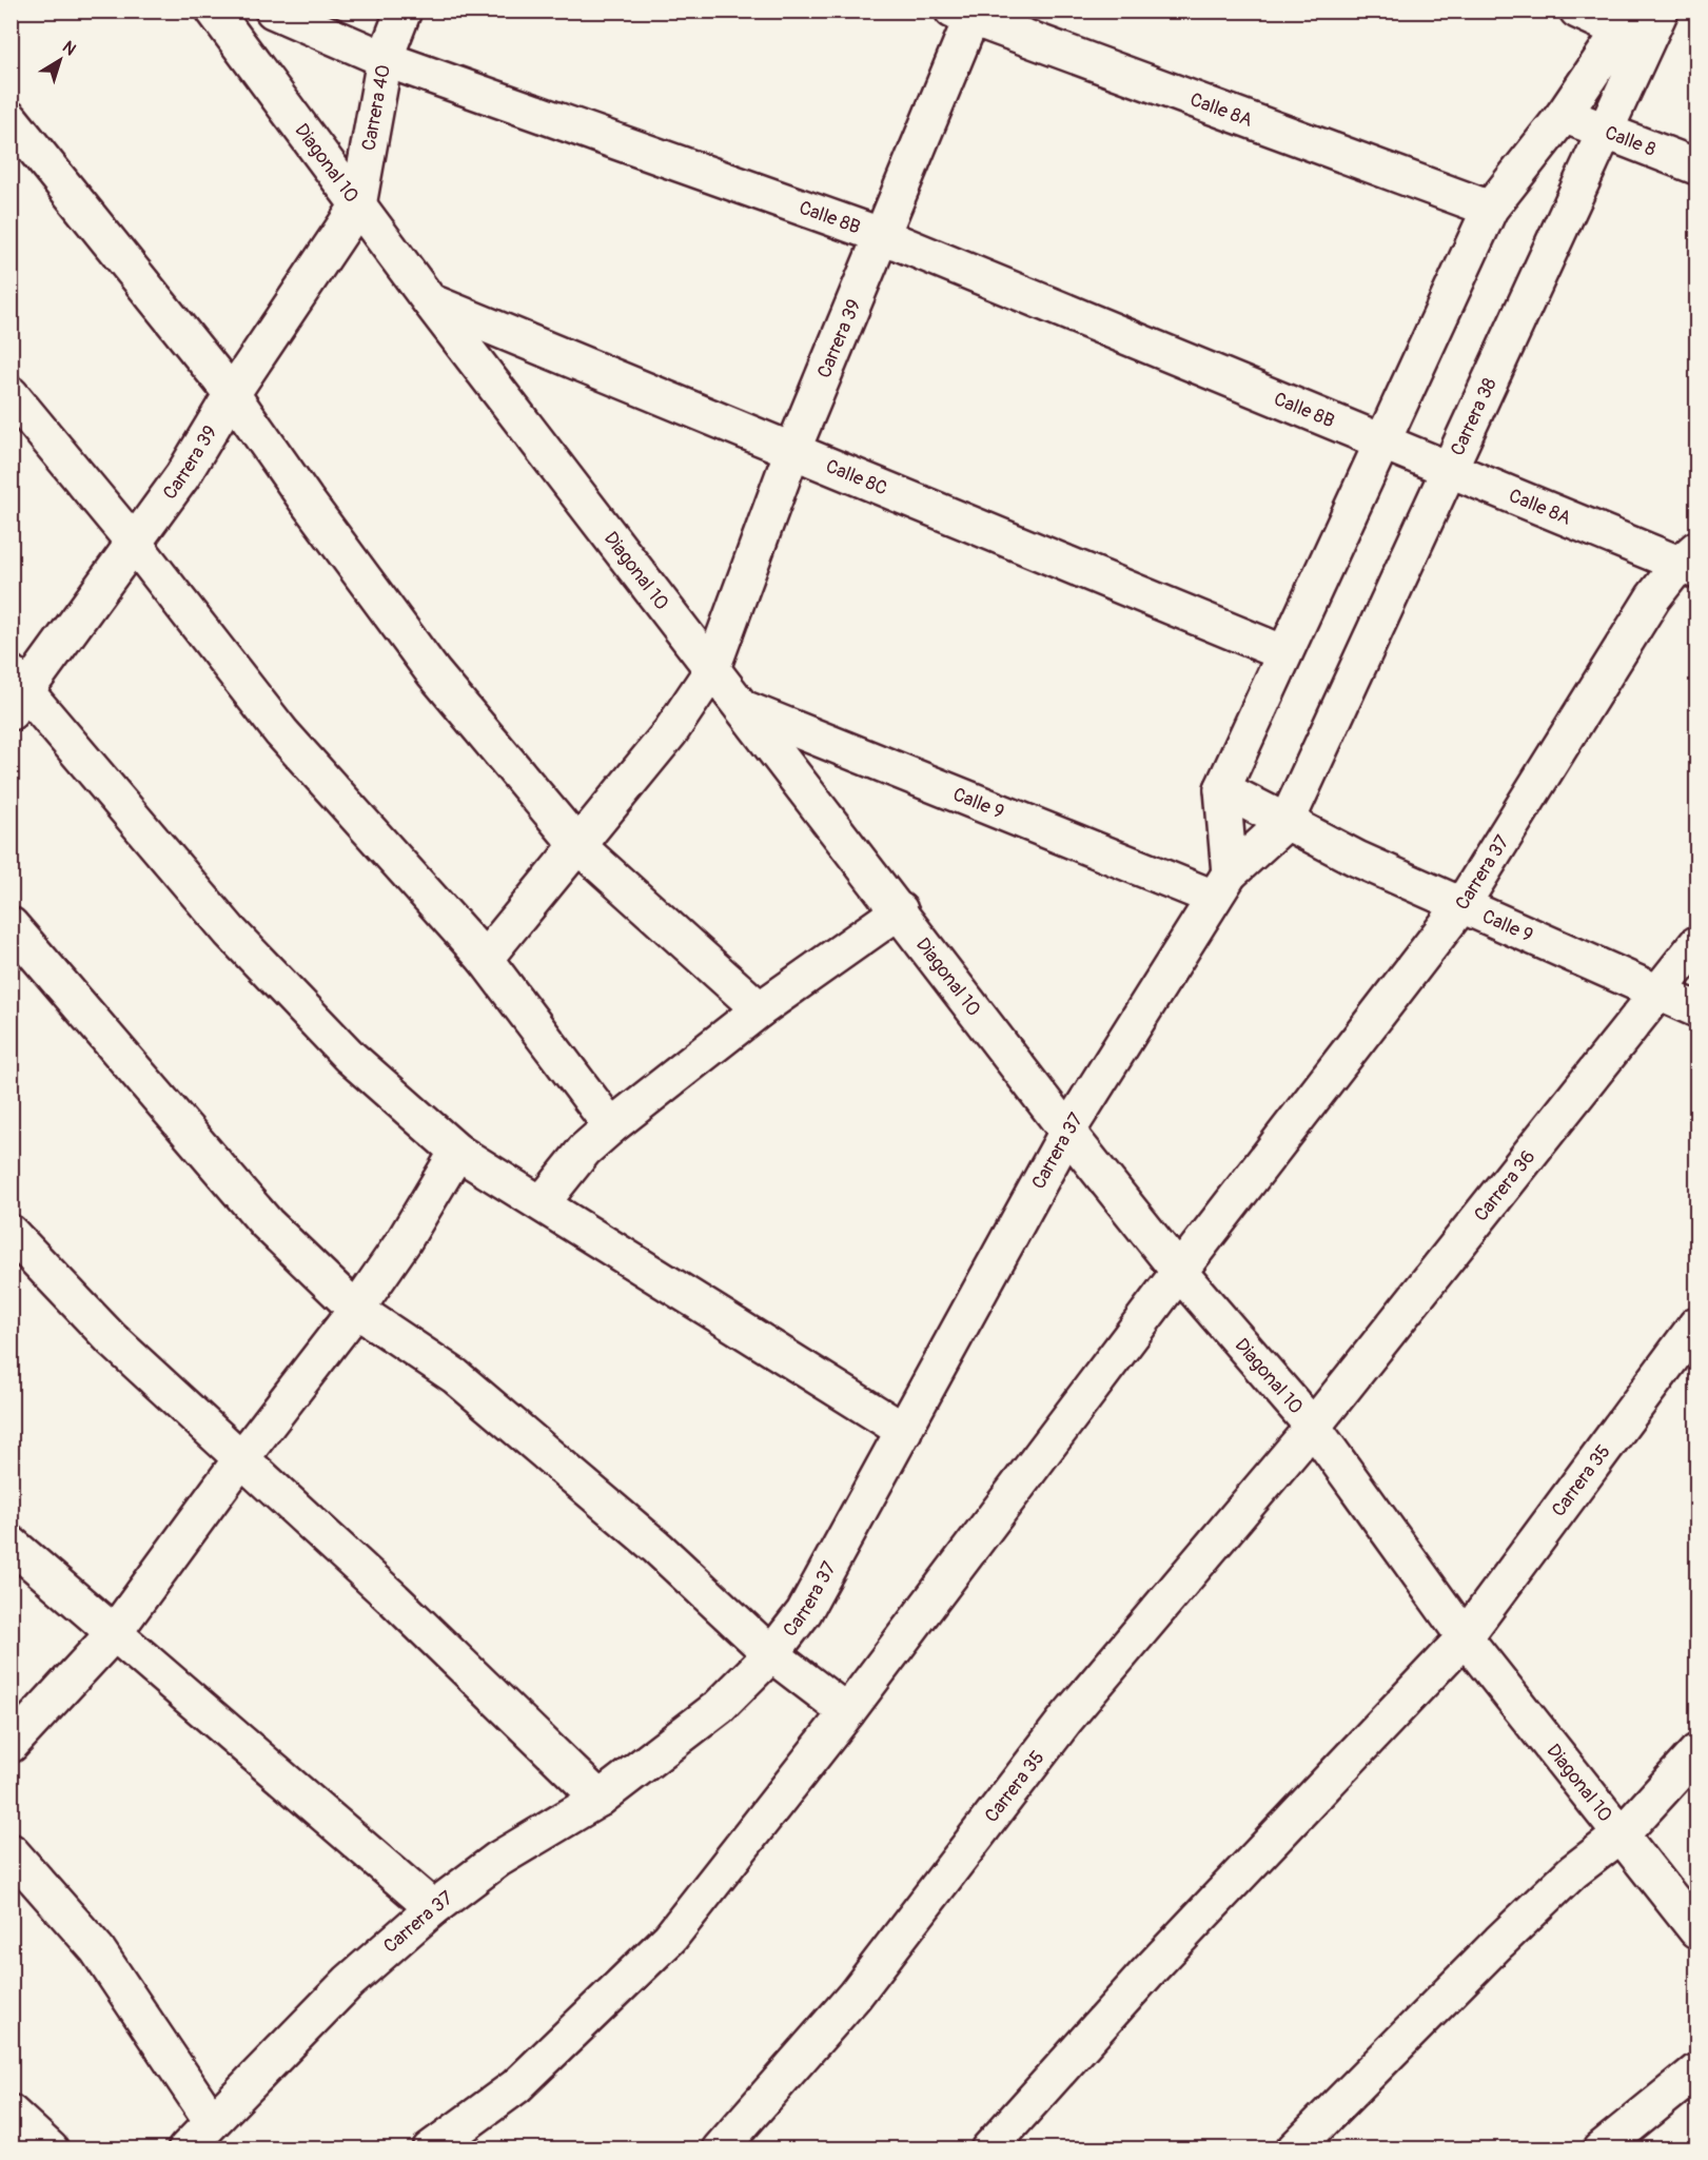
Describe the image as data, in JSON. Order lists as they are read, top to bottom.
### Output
{
  "streets": {
    "street": [
      "Carrera 40",
      "Calle 8A",
      "Calle 8",
      "Diagonal 10",
      "Calle 8B",
      "Carrera 39",
      "Carrera 38",
      "Calle 8C",
      "Calle 9",
      "Carrera 37",
      "Carrera 36",
      "Carrera 35"
    ]
  },
  "crossings": [
    ["Carrera 40", "Diagonal 10"],
    ["Carrera 40", "Calle 8B"],
    ["Carrera 40", "Carrera 39"],
    ["Calle 8A", "Calle 8B"],
    ["Calle 8A", "Carrera 39"],
    ["Calle 8A", "Carrera 38"],
    ["Calle 8A", "Carrera 37"],
    ["Calle 8", "Carrera 38"],
    ["Diagonal 10", "Carrera 39"],
    ["Diagonal 10", "Calle 8C"],
    ["Diagonal 10", "Calle 9"],
    ["Diagonal 10", "Carrera 37"],
    ["Diagonal 10", "Carrera 36"],
    ["Diagonal 10", "Carrera 35"],
    ["Calle 8B", "Carrera 39"],
    ["Carrera 39", "Calle 8C"],
    ["Carrera 38", "Calle 9"],
    ["Carrera 38", "Carrera 37"],
    ["Calle 9", "Carrera 37"],
    ["Calle 9", "Carrera 36"],
    ["Carrera 36", "Carrera 35"]
  ],
  "north": "top right"
}
